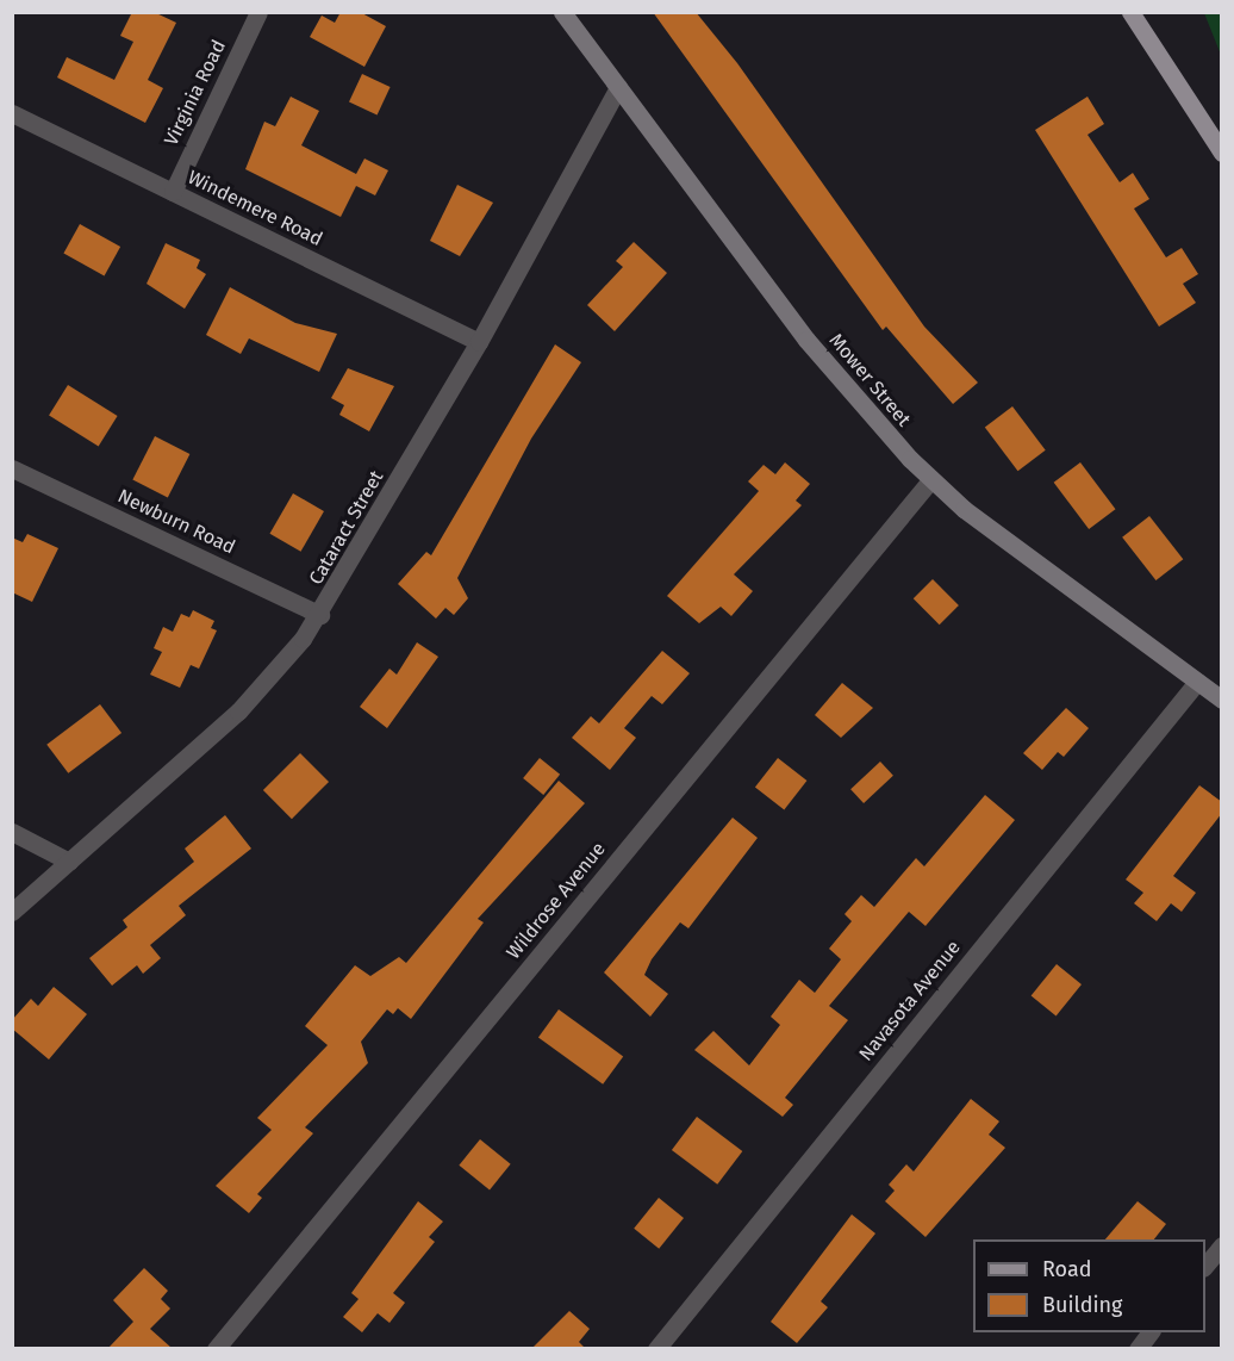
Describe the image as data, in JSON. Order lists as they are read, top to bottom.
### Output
{
  "streets": {
    "street": [
      "Virginia Road",
      "Windemere Road",
      "Mower Street",
      "Newburn Road",
      "Cataract Street",
      "Wildrose Avenue",
      "Navasota Avenue"
    ]
  },
  "crossings": [
    ["Virginia Road", "Windemere Road"],
    ["Windemere Road", "Cataract Street"],
    ["Mower Street", "Cataract Street"],
    ["Mower Street", "Wildrose Avenue"],
    ["Mower Street", "Navasota Avenue"],
    ["Newburn Road", "Cataract Street"]
  ],
  "legend": ["Road", "Building"]
}
